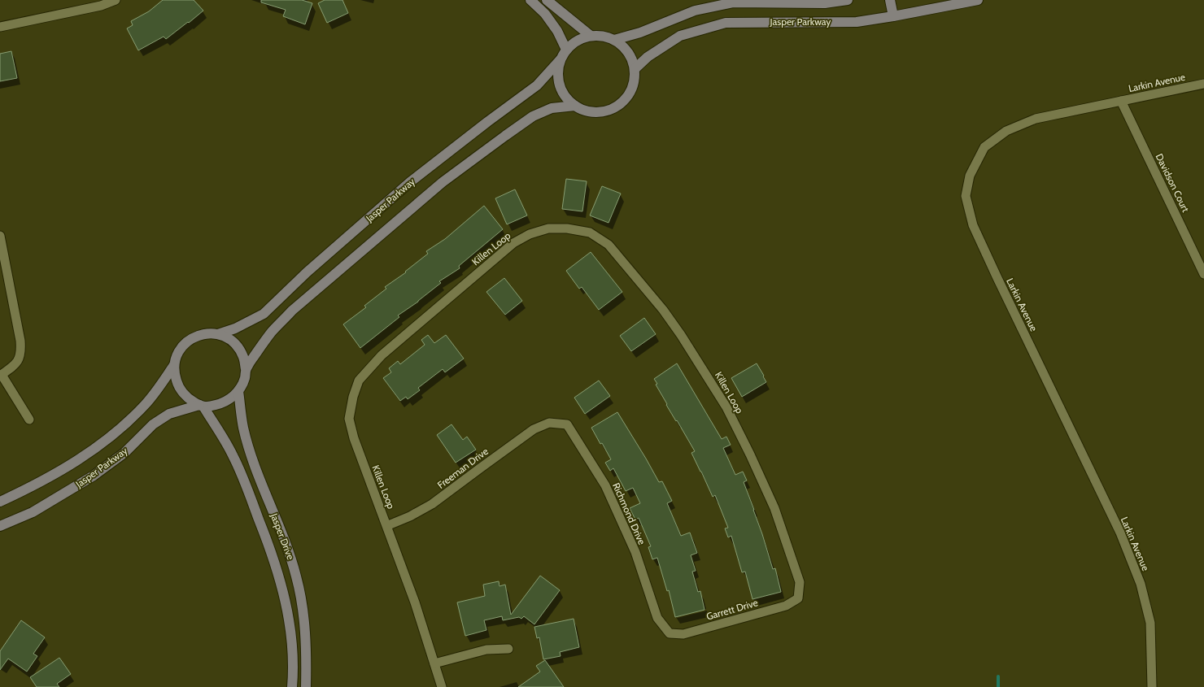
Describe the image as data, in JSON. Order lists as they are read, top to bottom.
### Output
{
  "streets": {
    "main road": ["Jasper Parkway", "Jasper Drive"],
    "street": [
      "Larkin Avenue",
      "Davidson Court",
      "Killen Loop",
      "Freeman Drive",
      "Richmond Drive",
      "Garrett Drive"
    ]
  },
  "crossings": [
    ["Jasper Parkway", "Jasper Drive"],
    ["Larkin Avenue", "Davidson Court"],
    ["Killen Loop", "Freeman Drive"],
    ["Killen Loop", "Garrett Drive"],
    ["Freeman Drive", "Richmond Drive"],
    ["Richmond Drive", "Garrett Drive"]
  ]
}
